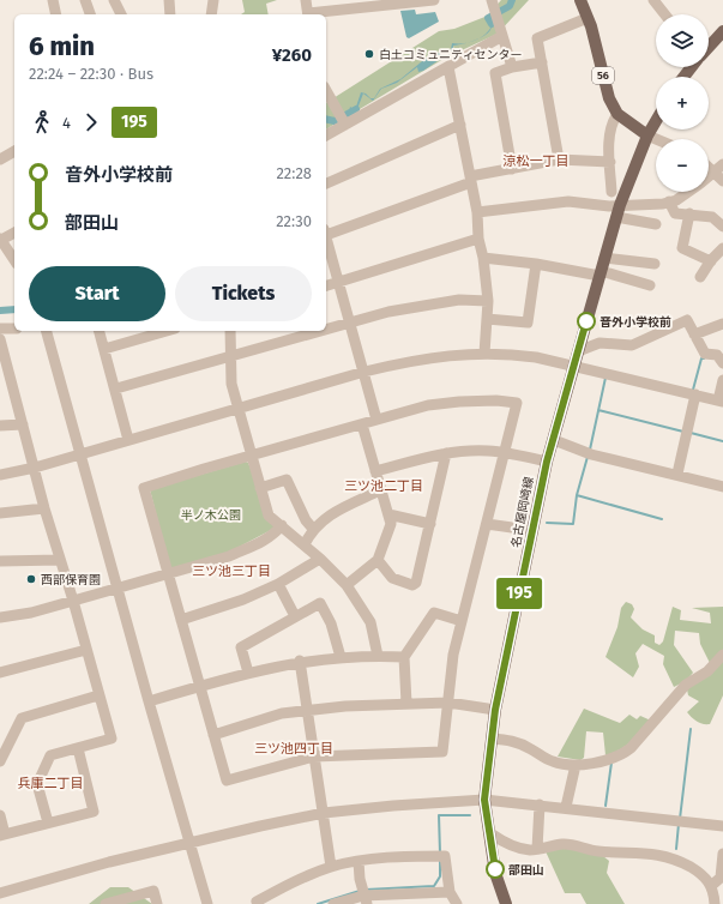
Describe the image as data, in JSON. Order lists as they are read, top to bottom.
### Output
{
  "streets": {
    "main road": ["56", "名古屋岡崎線"]
  },
  "crossings": [
    ["56", "名古屋岡崎線"]
  ],
  "districts": [
    "涼松一丁目",
    "三ツ池二丁目",
    "三ツ池三丁目",
    "三ツ池四丁目",
    "兵庫二丁目"
  ],
  "parks": ["半ノ木公園"],
  "places": [
    "白土コミュニティセンター",
    "音外小学校前",
    "西部保育園",
    "部田山"
  ],
  "lines": ["bus line 195"],
  "page": {
    "on_map": "195",
    "map_buttons": ["+", "−"],
    "heading": ["6 min", "22:24 – 22:30 · Bus", "¥260"],
    "legs": ["4", "195"],
    "list": [
      {
        "name": "音外小学校前",
        "value": "22:28"
      },
      {
        "name": "部田山",
        "value": "22:30"
      }
    ],
    "buttons": ["Start", "Tickets"]
  }
}
